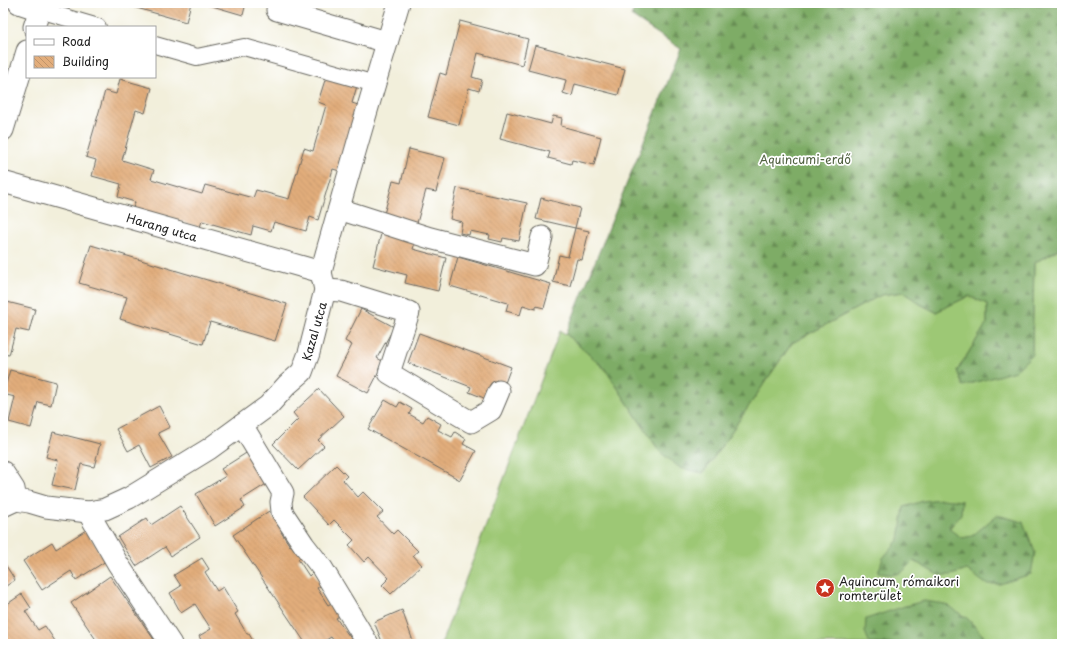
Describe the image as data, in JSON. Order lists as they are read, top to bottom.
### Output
{
  "streets": {
    "street": ["Harang utca", "Kazal utca"]
  },
  "crossings": [
    ["Harang utca", "Kazal utca"]
  ],
  "parks": ["Aquincumi-erdő"],
  "places": {
    "place": ["Aquincum, rómaikori romterület"]
  },
  "legend": ["Road", "Building"]
}
